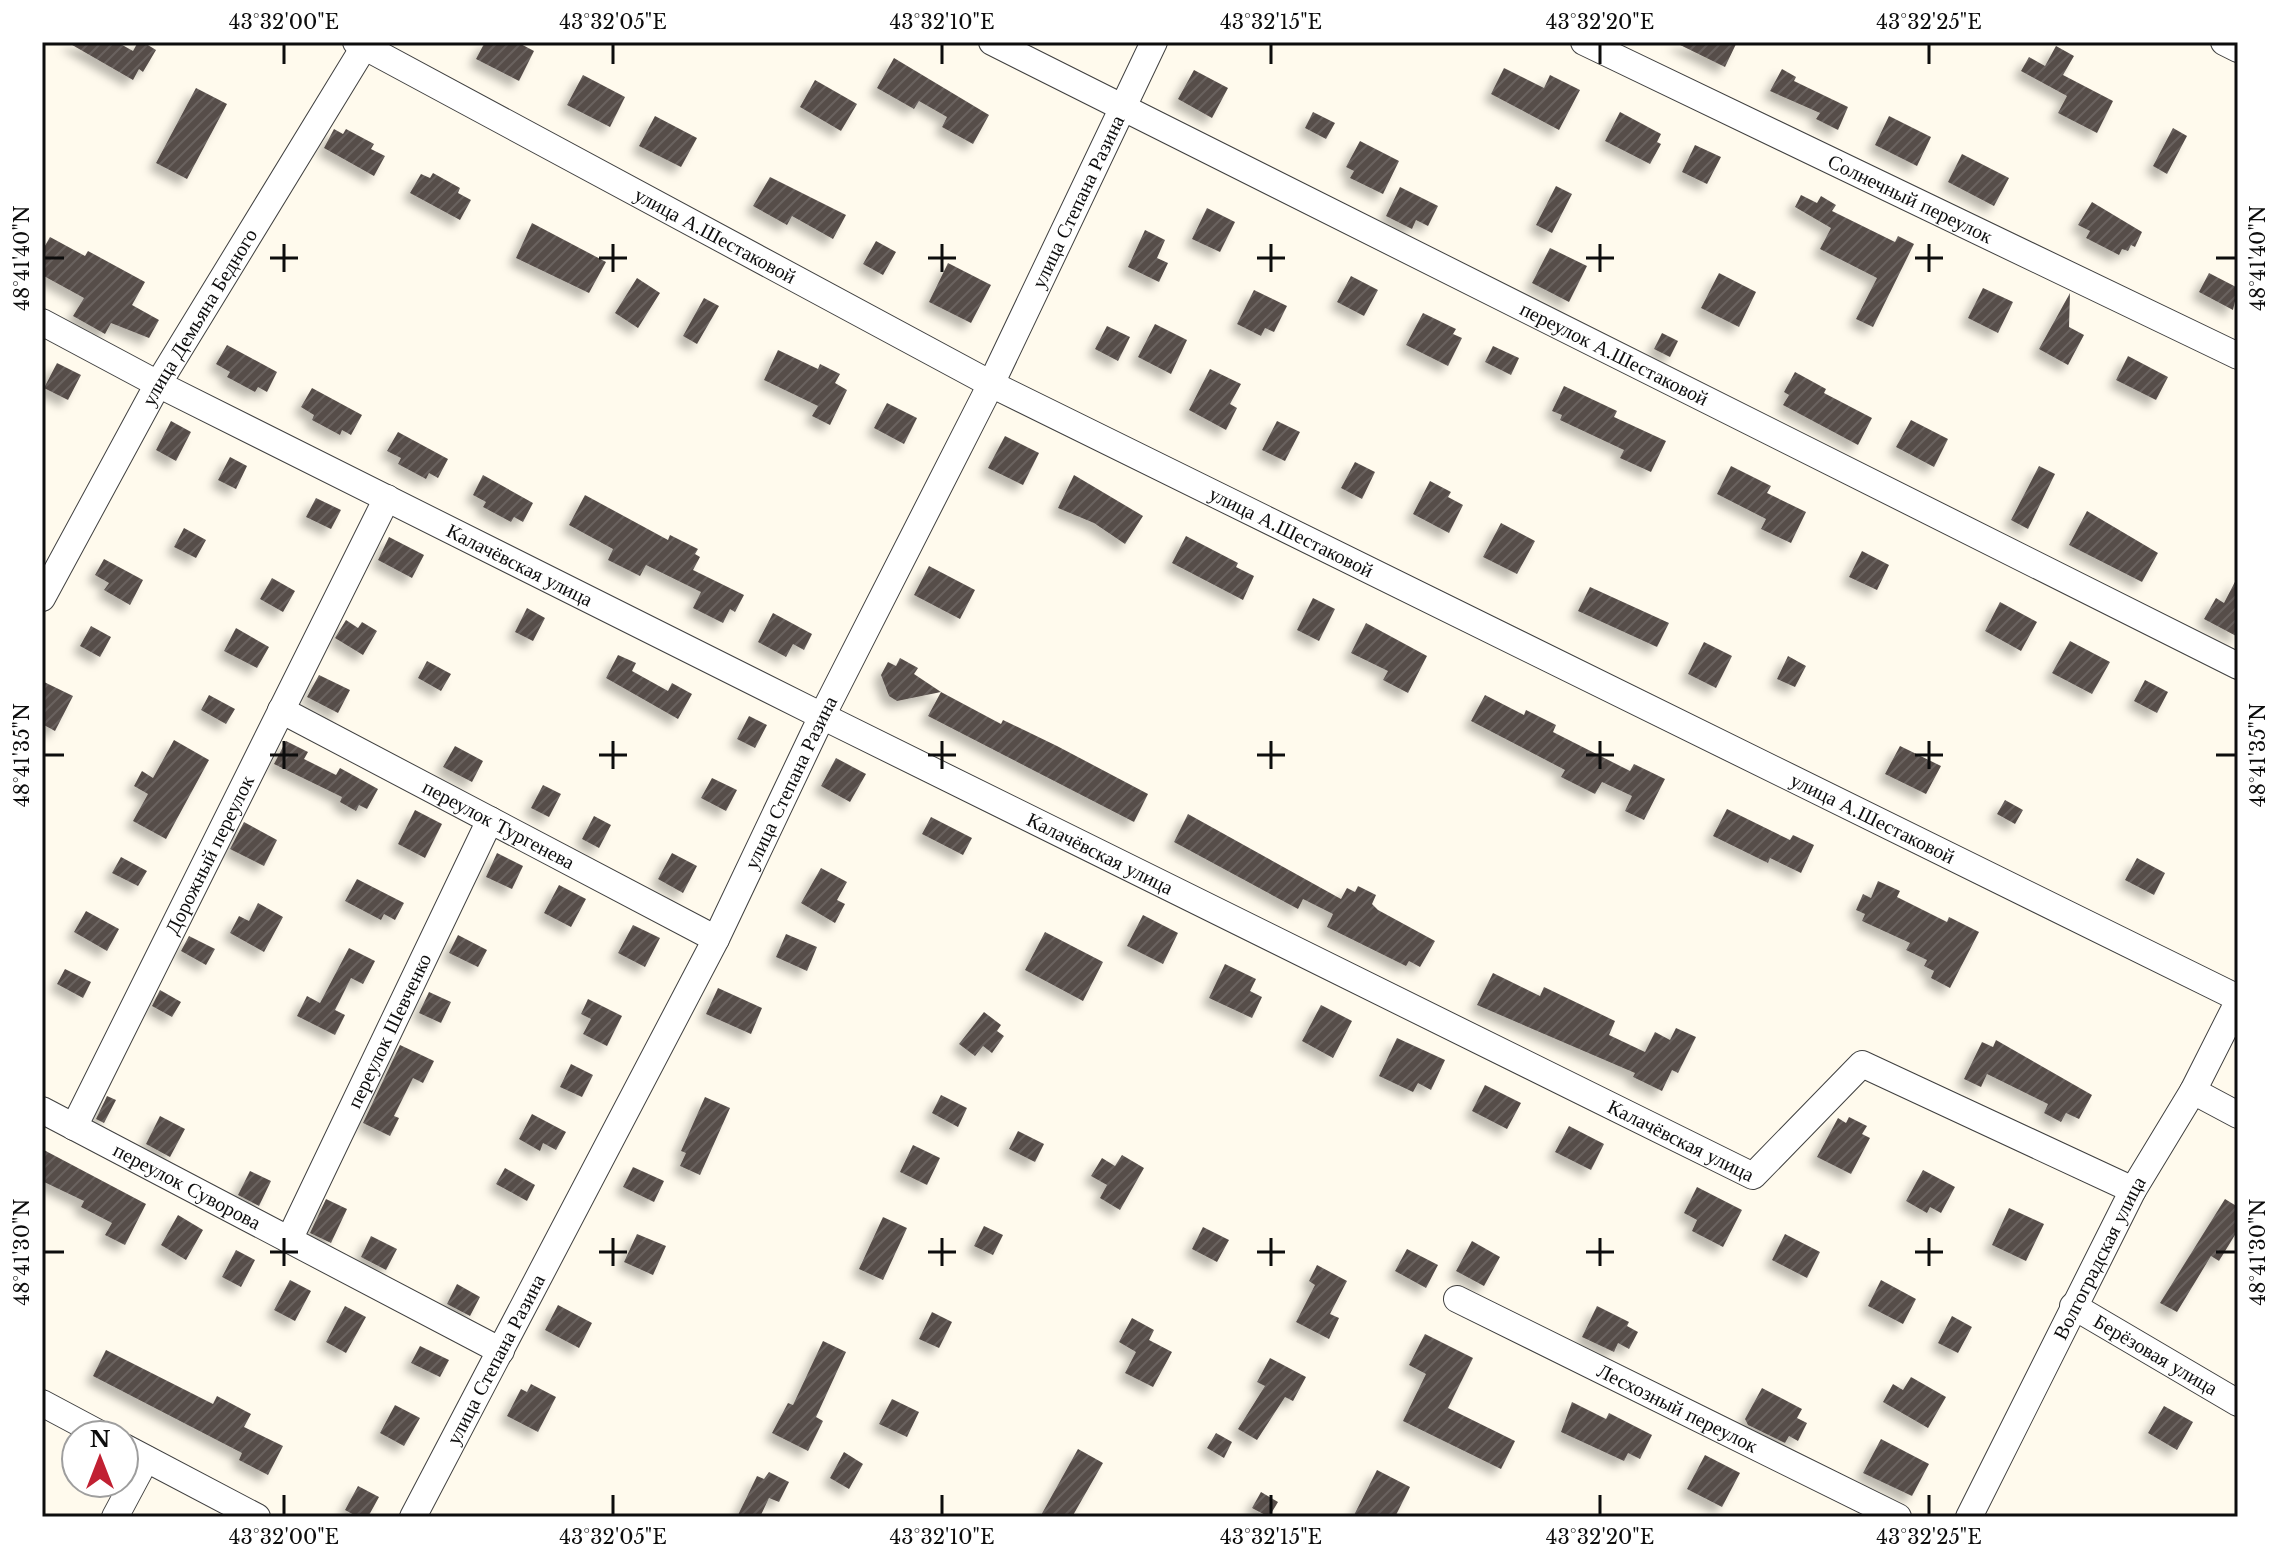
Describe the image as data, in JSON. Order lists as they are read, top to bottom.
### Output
{
  "streets": {
    "street": [
      "Солнечный переулок",
      "улица Степана Разина",
      "улица А.Шестаковой",
      "улица Демьяна Бедного",
      "переулок А.Шестаковой",
      "Калачёвская улица",
      "переулок Тургенева",
      "Дорожный переулок",
      "переулок Шевченко",
      "переулок Суворова",
      "Волгоградская улица",
      "Берёзовая улица",
      "Лесхозный переулок"
    ]
  },
  "crossings": [
    ["улица Степана Разина", "улица А.Шестаковой"],
    ["улица Степана Разина", "переулок А.Шестаковой"],
    ["улица Степана Разина", "Калачёвская улица"],
    ["улица Степана Разина", "переулок Тургенева"],
    ["улица Степана Разина", "переулок Суворова"],
    ["улица А.Шестаковой", "улица Демьяна Бедного"],
    ["улица А.Шестаковой", "Волгоградская улица"],
    ["улица Демьяна Бедного", "Калачёвская улица"],
    ["Калачёвская улица", "Дорожный переулок"],
    ["Калачёвская улица", "Волгоградская улица"],
    ["переулок Тургенева", "Дорожный переулок"],
    ["переулок Тургенева", "переулок Шевченко"],
    ["Дорожный переулок", "переулок Суворова"],
    ["переулок Шевченко", "переулок Суворова"],
    ["Волгоградская улица", "Берёзовая улица"]
  ],
  "north": "top",
  "coordinates": [
    "43°32'00\"E",
    "43°32'05\"E",
    "43°32'10\"E",
    "43°32'15\"E",
    "43°32'20\"E",
    "43°32'25\"E",
    "48°41'40\"N",
    "48°41'35\"N",
    "48°41'30\"N"
  ]
}
